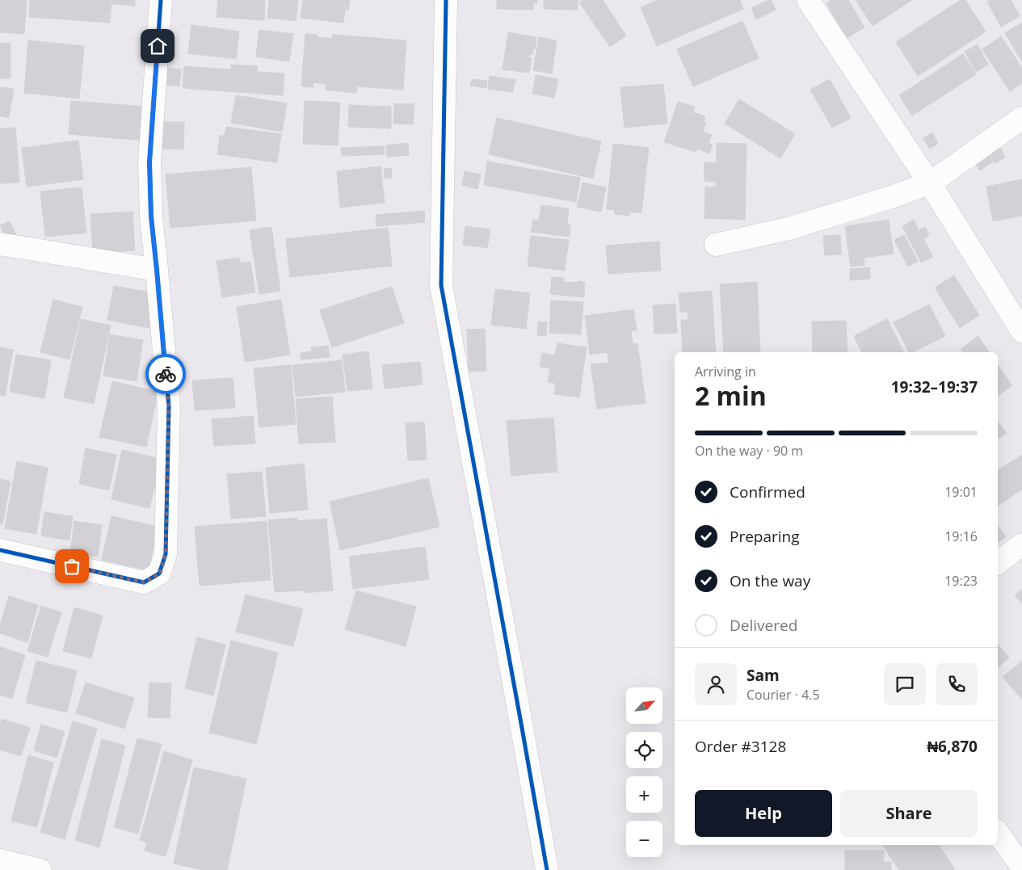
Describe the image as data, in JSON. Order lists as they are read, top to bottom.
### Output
{
  "north": "top right",
  "page": {
    "heading": ["2 min", "Arriving in", "19:32–19:37"],
    "panel": [
      "Sam",
      "Courier · 4.5",
      "Order #3128",
      "₦6,870"
    ],
    "bar": "On the way · 90 m",
    "list": [
      ["Confirmed", "19:01"],
      ["Preparing", "19:16"],
      ["On the way", "19:23"],
      "Delivered"
    ],
    "map_buttons": ["+", "−"],
    "buttons": ["Help", "Share"]
  }
}
